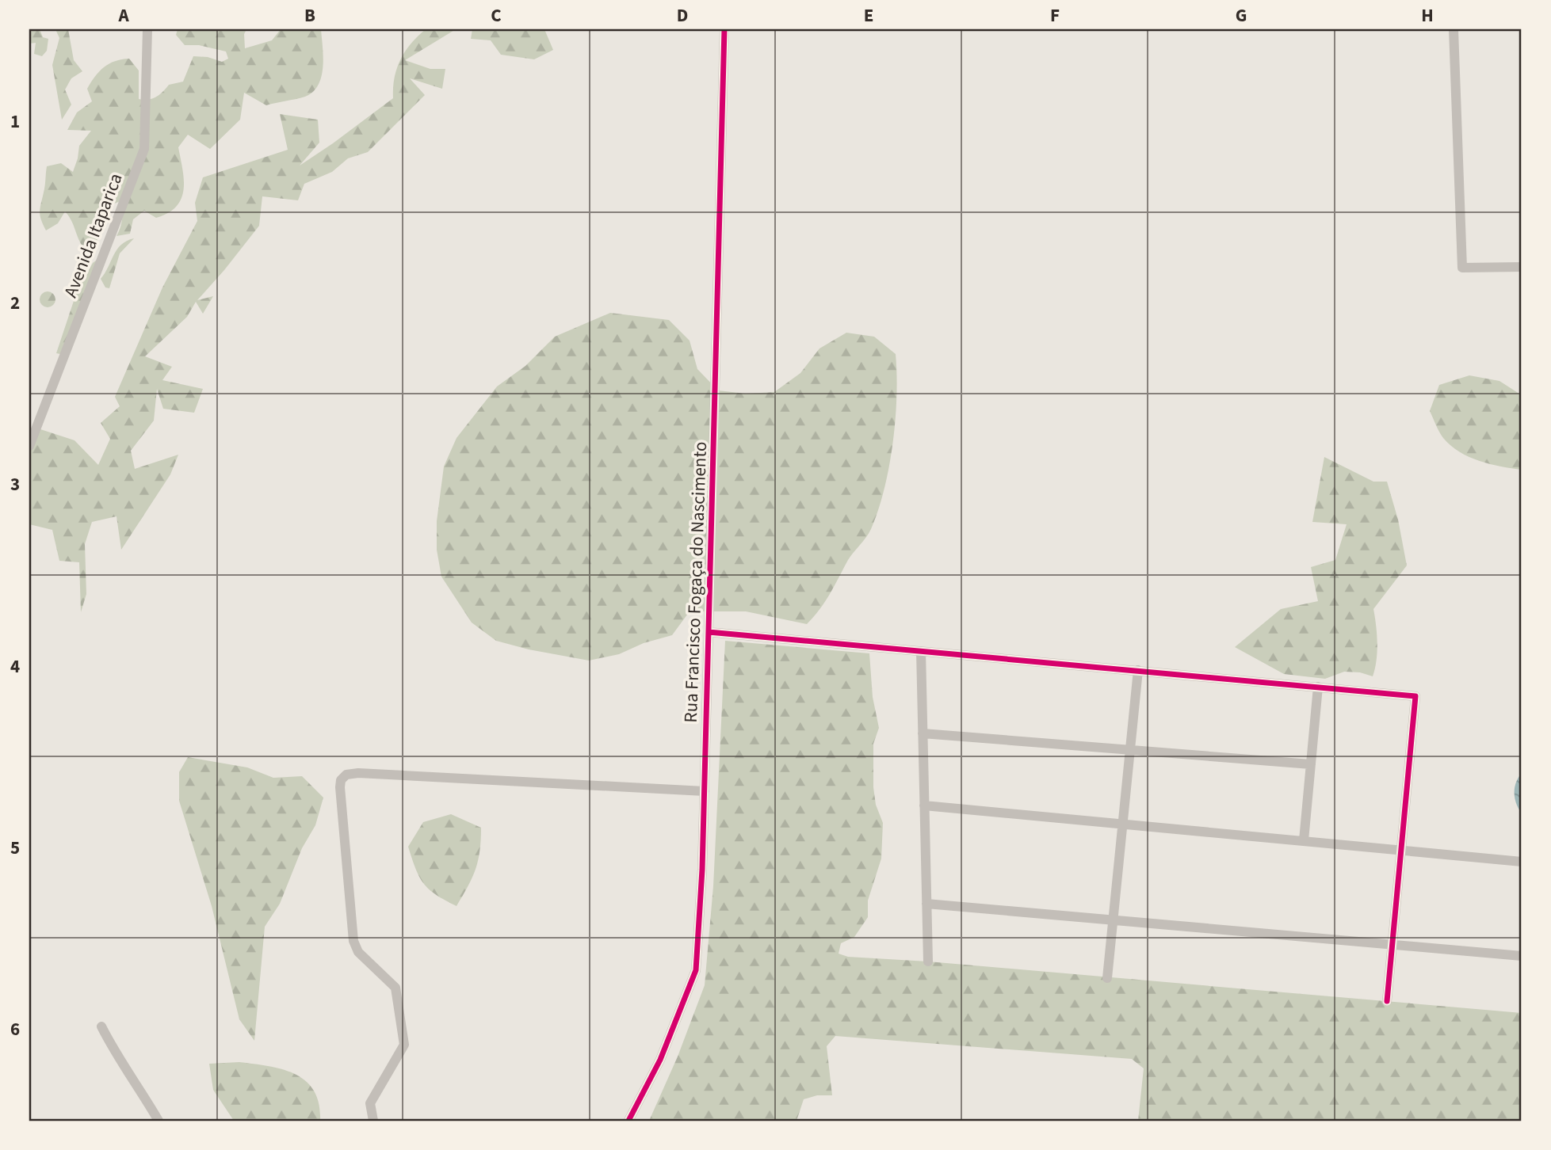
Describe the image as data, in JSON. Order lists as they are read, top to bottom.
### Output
{
  "streets": {
    "street": ["Avenida Itaparica", "Rua Francisco Fogaça do Nascimento"]
  },
  "grid": {
    "columns": [
      "A",
      "B",
      "C",
      "D",
      "E",
      "F",
      "G",
      "H"
    ],
    "rows": [
      "1",
      "2",
      "3",
      "4",
      "5",
      "6"
    ]
  }
}
